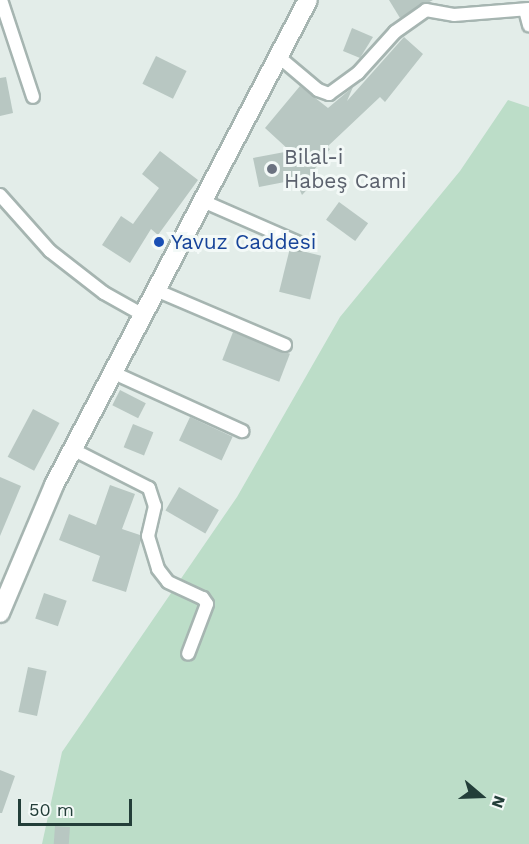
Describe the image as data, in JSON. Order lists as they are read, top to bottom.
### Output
{
  "places": ["Bilal-i Habeş Cami", "Yavuz Caddesi"],
  "scale_bar": "50 m",
  "north": "right"
}
